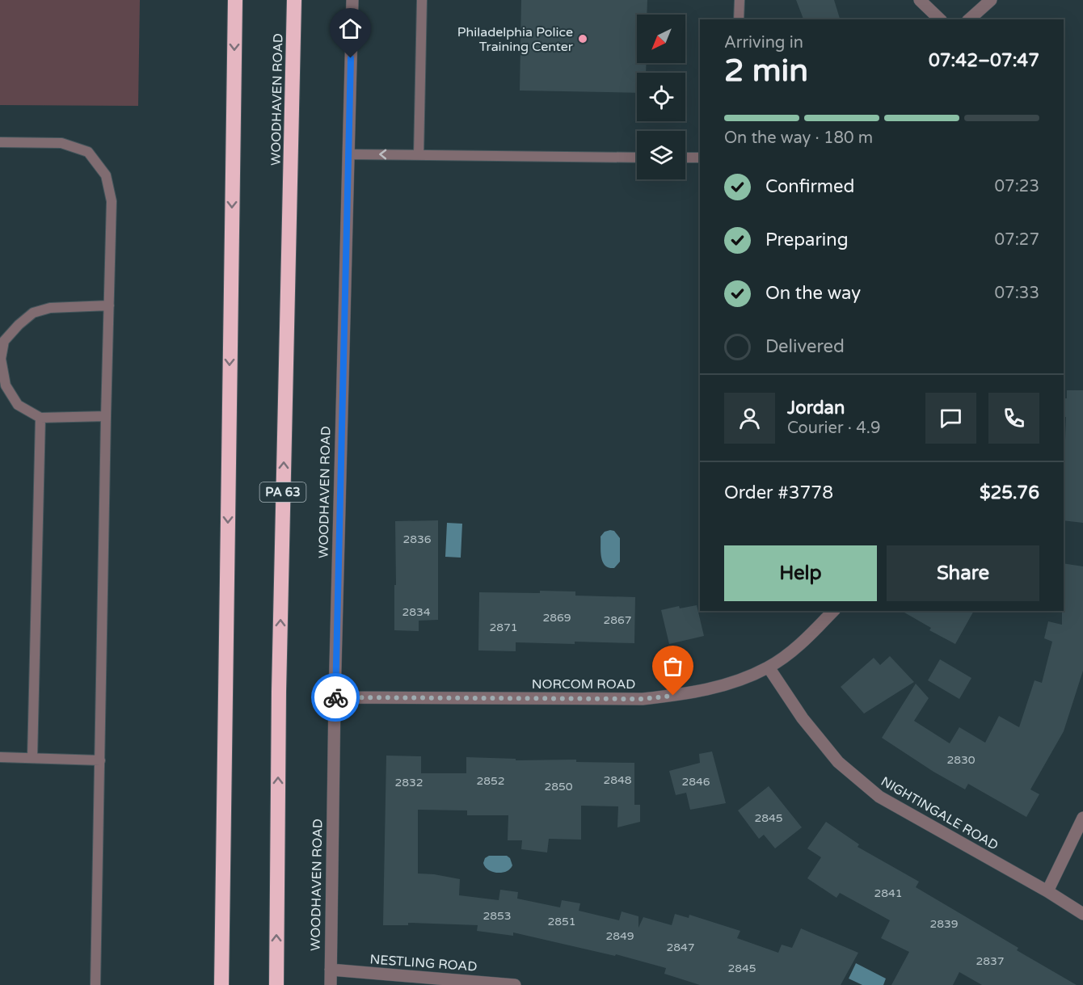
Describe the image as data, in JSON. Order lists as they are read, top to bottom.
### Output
{
  "streets": {
    "highway": ["WOODHAVEN ROAD", "PA 63"],
    "street": ["NORCOM ROAD", "NIGHTINGALE ROAD", "NESTLING ROAD"]
  },
  "crossings": [
    ["WOODHAVEN ROAD", "NORCOM ROAD"],
    ["WOODHAVEN ROAD", "NESTLING ROAD"],
    ["NORCOM ROAD", "NIGHTINGALE ROAD"]
  ],
  "places": ["Philadelphia Police Training Center"],
  "house_numbers": [
    "2836",
    "2834",
    "2869",
    "2867",
    "2871",
    "2830",
    "2848",
    "2852",
    "2846",
    "2832",
    "2850",
    "2845",
    "2841",
    "2853",
    "2851",
    "2839",
    "2849",
    "2847",
    "2837",
    "2845"
  ],
  "north": "bottom left",
  "page": {
    "heading": ["2 min", "Arriving in", "07:42–07:47"],
    "panel": [
      "Jordan",
      "Courier · 4.9",
      "Order #3778",
      "$25.76"
    ],
    "bar": "On the way · 180 m",
    "list": [
      ["Confirmed", "07:23"],
      ["Preparing", "07:27"],
      ["On the way", "07:33"],
      "Delivered"
    ],
    "buttons": ["Help", "Share"]
  }
}
